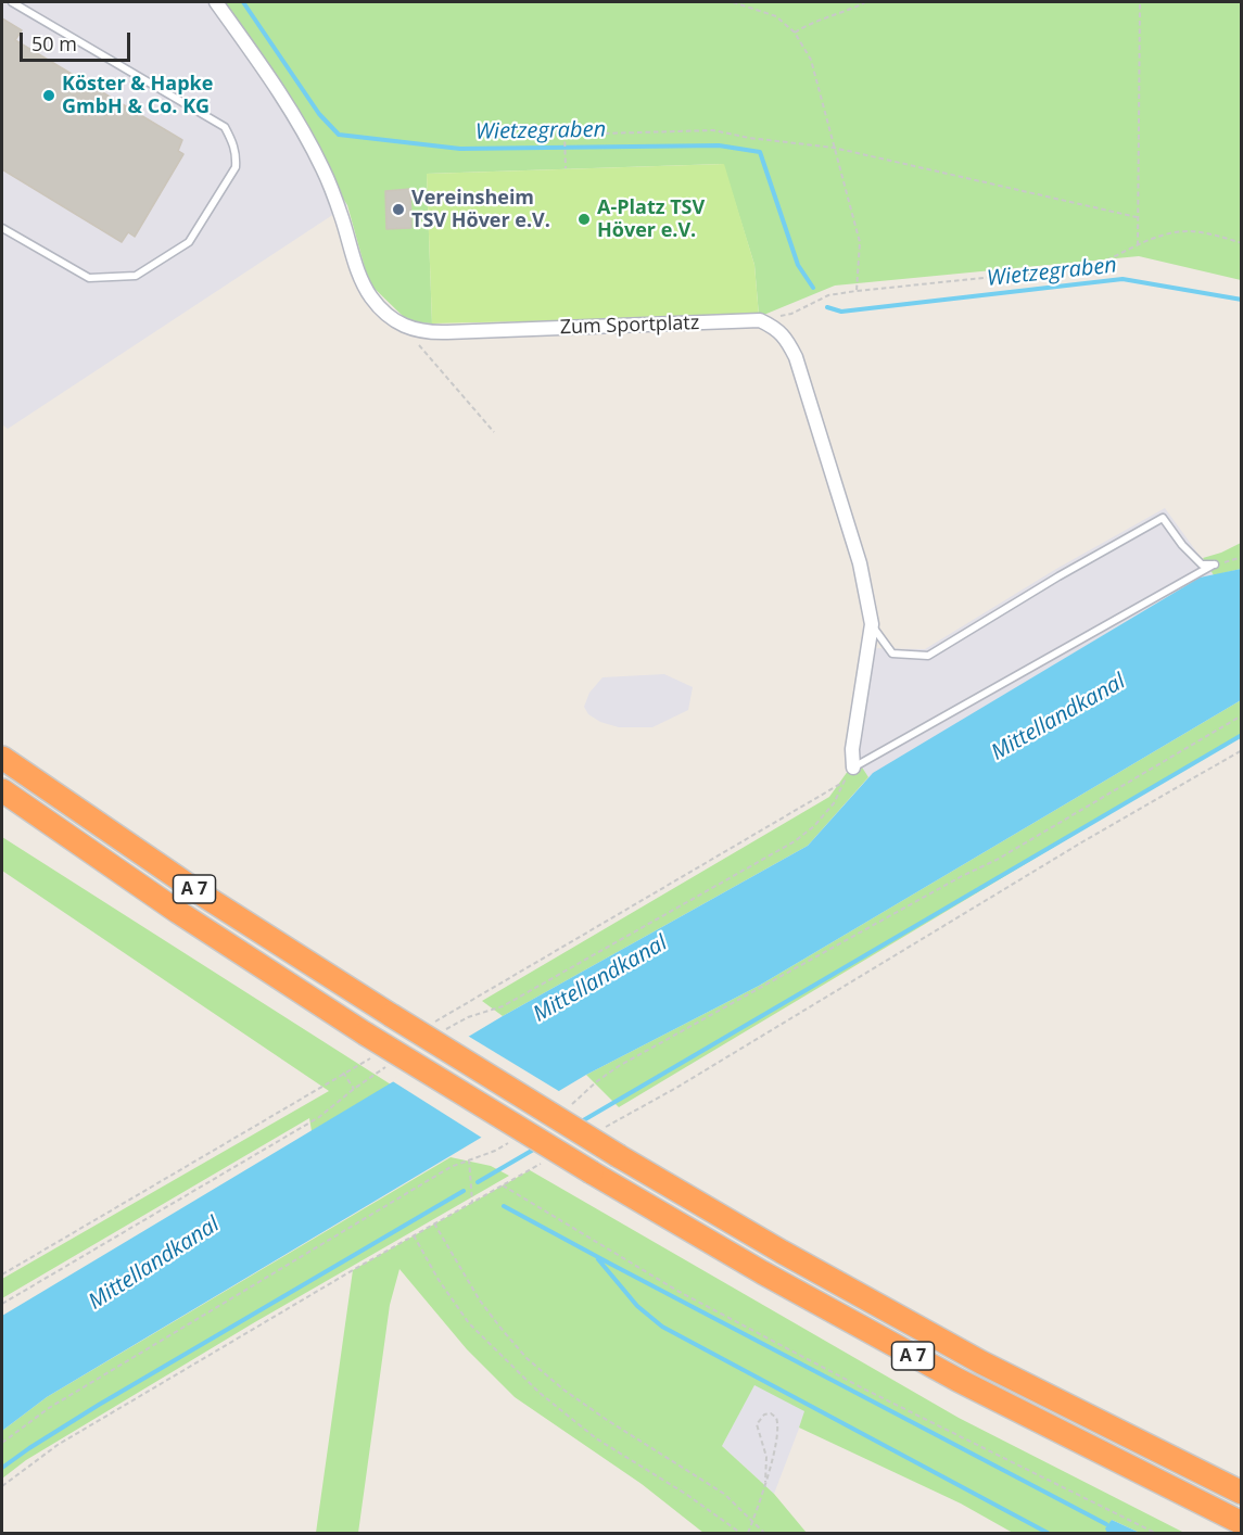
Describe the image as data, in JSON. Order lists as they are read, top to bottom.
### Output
{
  "streets": {
    "highway": ["A 7"],
    "street": ["Zum Sportplatz"]
  },
  "water": ["Wietzegraben", "Mittellandkanal"],
  "places": ["Köster & Hapke GmbH & Co. KG", "Vereinsheim TSV Höver e.V.", "A-Platz TSV Höver e.V."],
  "scale_bar": "50 m"
}
